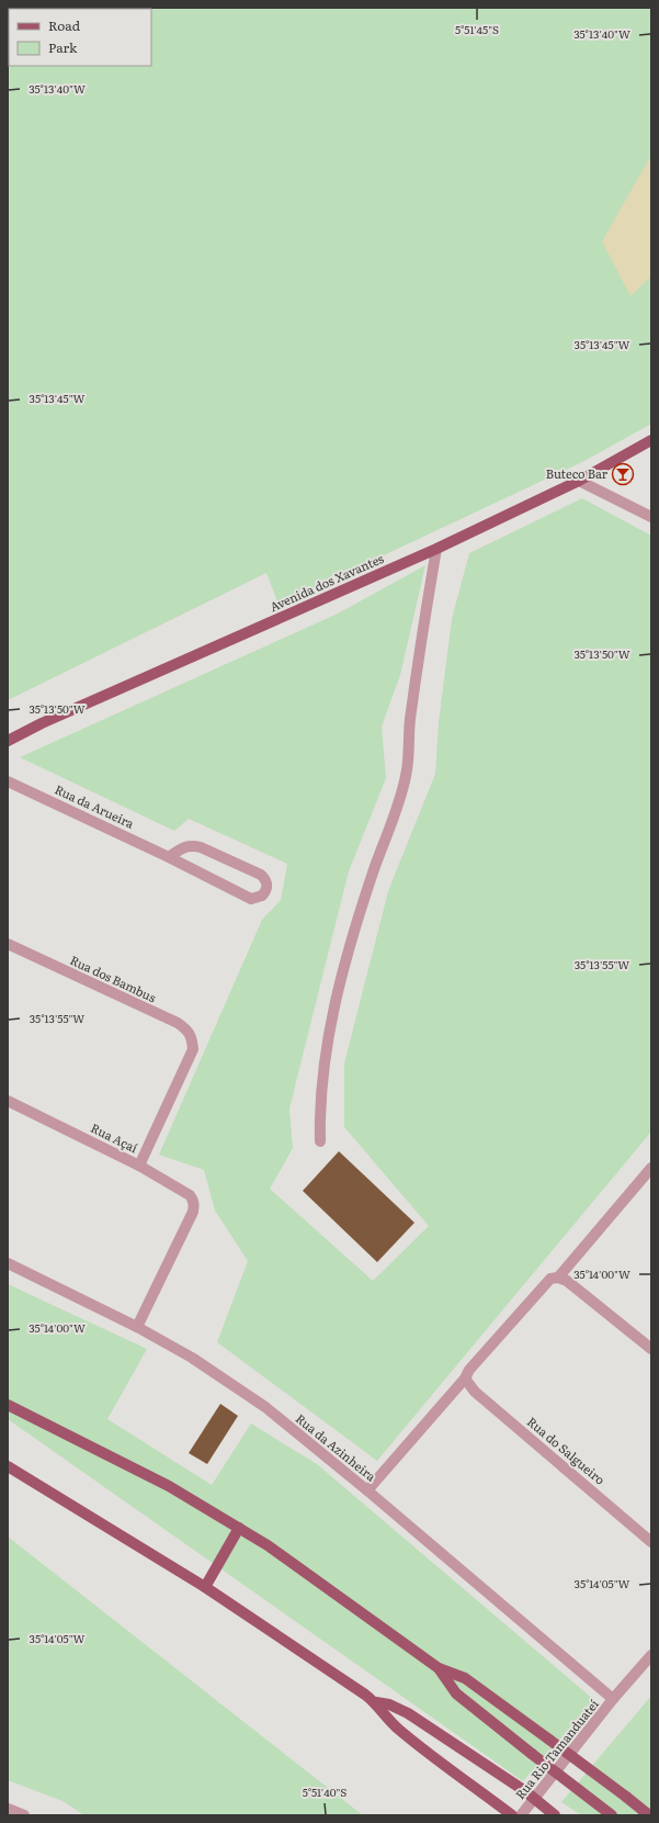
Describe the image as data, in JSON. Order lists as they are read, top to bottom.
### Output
{
  "streets": {
    "main road": ["Avenida dos Xavantes"],
    "street": [
      "Rua da Arueira",
      "Rua dos Bambus",
      "Rua Açaí",
      "Rua da Azinheira",
      "Rua do Salgueiro",
      "Rua Rio Tamanduateí"
    ]
  },
  "crossings": [
    ["Rua dos Bambus", "Rua Açaí"],
    ["Rua Açaí", "Rua da Azinheira"],
    ["Rua da Azinheira", "Rua Rio Tamanduateí"]
  ],
  "places": {
    "bar": ["Buteco Bar"]
  },
  "legend": ["Road", "Park"],
  "coordinates": [
    "5°51'45\"S",
    "35°13'40\"W",
    "35°13'45\"W",
    "35°13'50\"W",
    "35°13'55\"W",
    "35°14'00\"W",
    "35°14'05\"W",
    "5°51'40\"S"
  ]
}
